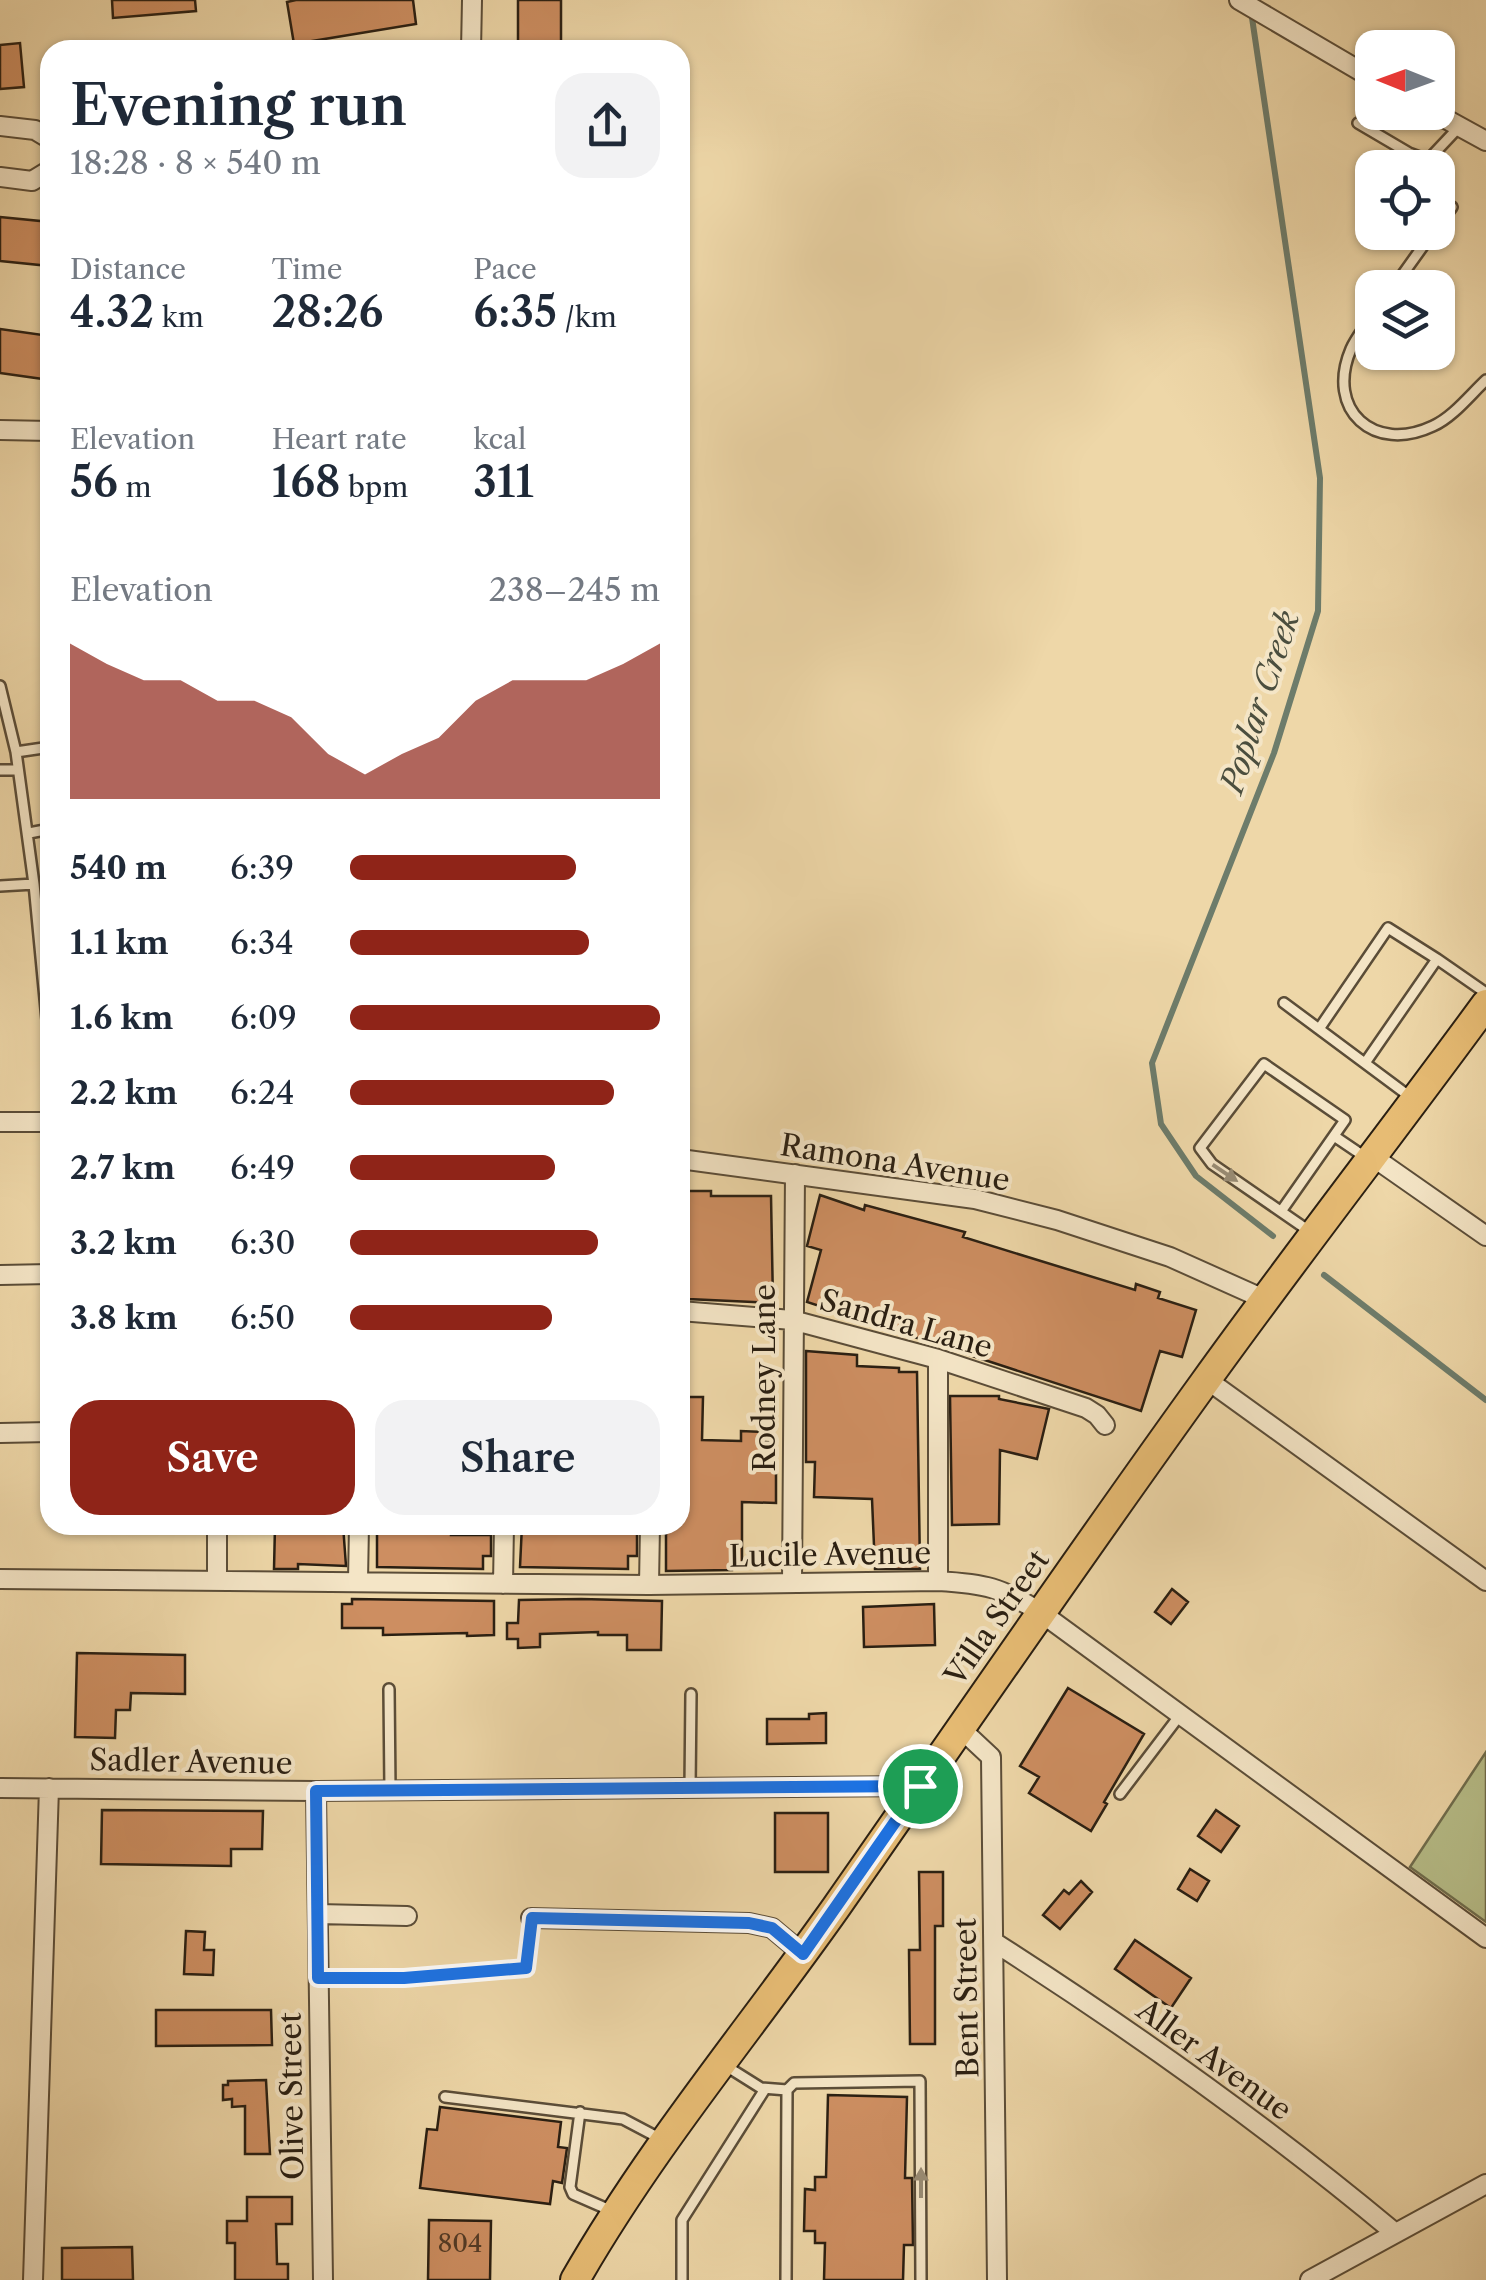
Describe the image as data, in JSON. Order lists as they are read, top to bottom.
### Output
{
  "streets": {
    "main road": ["Villa Street"],
    "street": [
      "Ramona Avenue",
      "Sandra Lane",
      "Rodney Lane",
      "Lucile Avenue",
      "Sadler Avenue",
      "Bent Street",
      "Aller Avenue",
      "Olive Street"
    ]
  },
  "crossings": [
    ["Ramona Avenue", "Rodney Lane"],
    ["Ramona Avenue", "Villa Street"],
    ["Sandra Lane", "Rodney Lane"],
    ["Rodney Lane", "Lucile Avenue"],
    ["Lucile Avenue", "Villa Street"],
    ["Villa Street", "Sadler Avenue"],
    ["Villa Street", "Bent Street"],
    ["Sadler Avenue", "Olive Street"],
    ["Bent Street", "Aller Avenue"]
  ],
  "water": ["Poplar Creek"],
  "house_numbers": ["804"],
  "north": "left",
  "page": {
    "heading": ["Evening run", "18:28 · 8 × 540 m"],
    "stats": [
      ["Distance", "4.32 km"],
      ["Time", "28:26"],
      ["Pace", "6:35 /km"],
      ["Elevation", "56 m"],
      ["Heart rate", "168 bpm"],
      ["kcal", "311"]
    ],
    "chart": ["Elevation", "238–245 m"],
    "list": [
      {
        "name": "540 m",
        "note": "6:39"
      },
      {
        "name": "1.1 km",
        "note": "6:34"
      },
      {
        "name": "1.6 km",
        "note": "6:09"
      },
      {
        "name": "2.2 km",
        "note": "6:24"
      },
      {
        "name": "2.7 km",
        "note": "6:49"
      },
      {
        "name": "3.2 km",
        "note": "6:30"
      },
      {
        "name": "3.8 km",
        "note": "6:50"
      }
    ],
    "buttons": ["Save", "Share"]
  }
}
